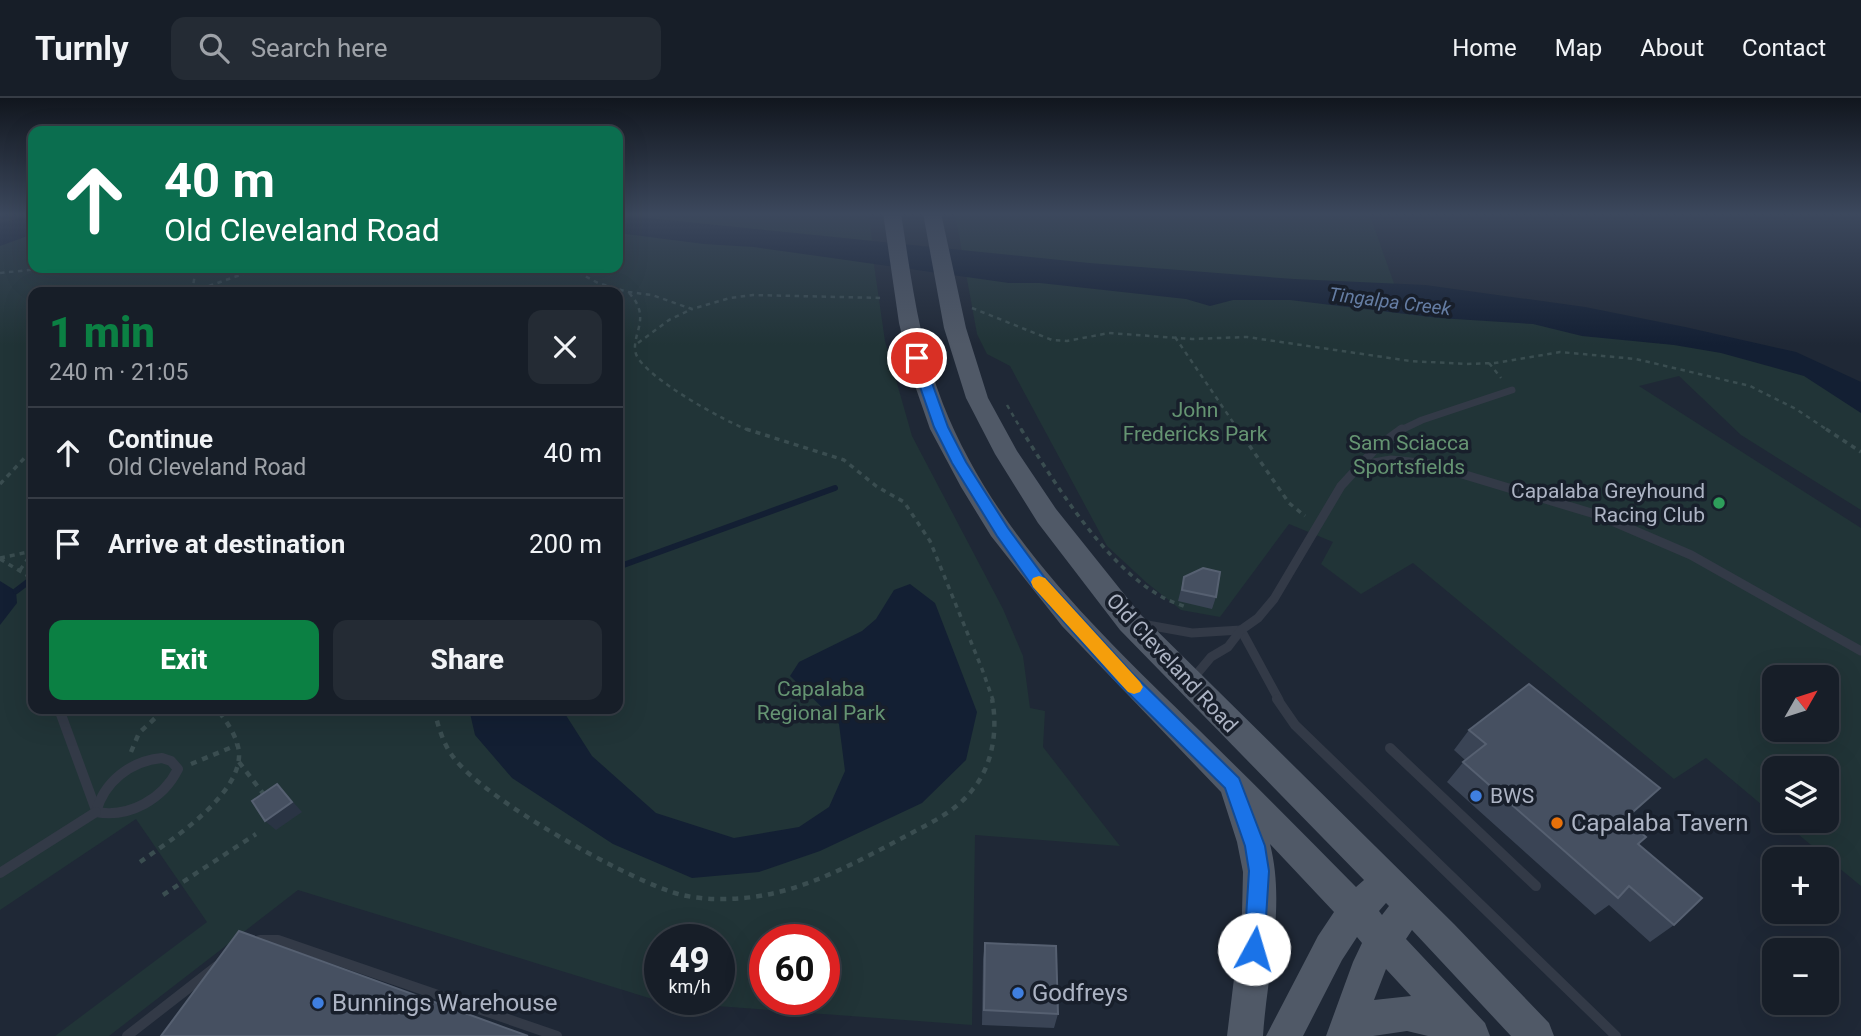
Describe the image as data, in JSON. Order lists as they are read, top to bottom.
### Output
{
  "streets": {
    "main road": ["Old Cleveland Road"]
  },
  "water": ["Tingalpa Creek"],
  "parks": ["John Fredericks Park", "Sam Sciacca Sportsfields", "Capalaba Regional Park"],
  "places": [
    "Capalaba Greyhound Racing Club",
    "BWS",
    "Capalaba Tavern",
    "Godfreys",
    "Bunnings Warehouse"
  ],
  "north": "top right",
  "page": {
    "header": "Turnly",
    "search": "Search here",
    "nav": [
      "Home",
      "Map",
      "About",
      "Contact"
    ],
    "turn": ["40 m", "Old Cleveland Road"],
    "heading": ["1 min", "240 m · 21:05"],
    "list": [
      {
        "name": "Continue",
        "note": "Old Cleveland Road",
        "value": "40 m"
      },
      {
        "name": "Arrive at destination",
        "value": "200 m"
      }
    ],
    "buttons": ["Exit", "Share"],
    "map_buttons": ["+", "−"],
    "speed": "49 km/h",
    "limit": "60"
  }
}
